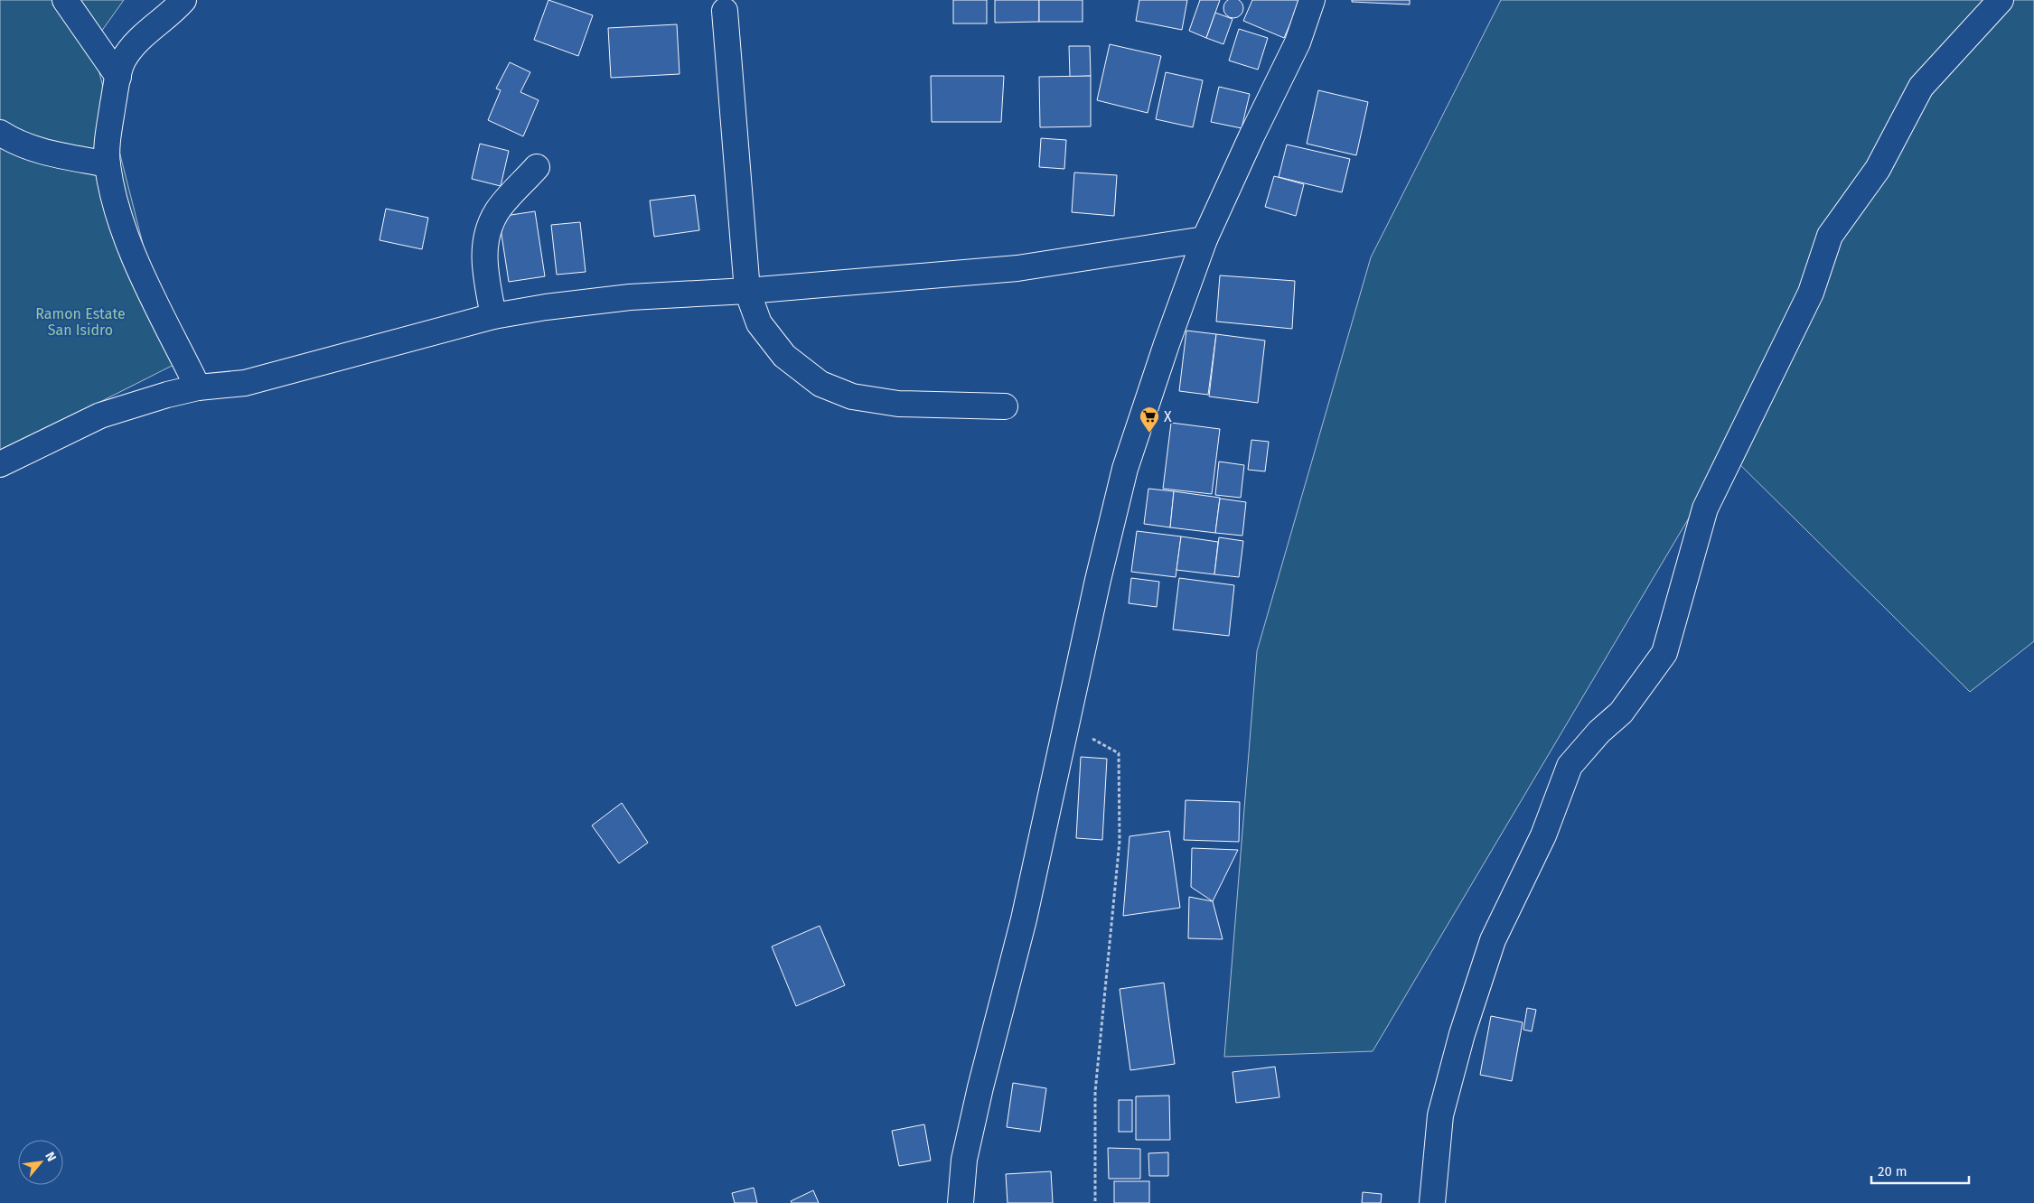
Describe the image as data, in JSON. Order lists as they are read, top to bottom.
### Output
{
  "parks": ["Ramon Estate San Isidro"],
  "places": {
    "supermarket": ["X"]
  },
  "scale_bar": "20 m",
  "north": "top right"
}
